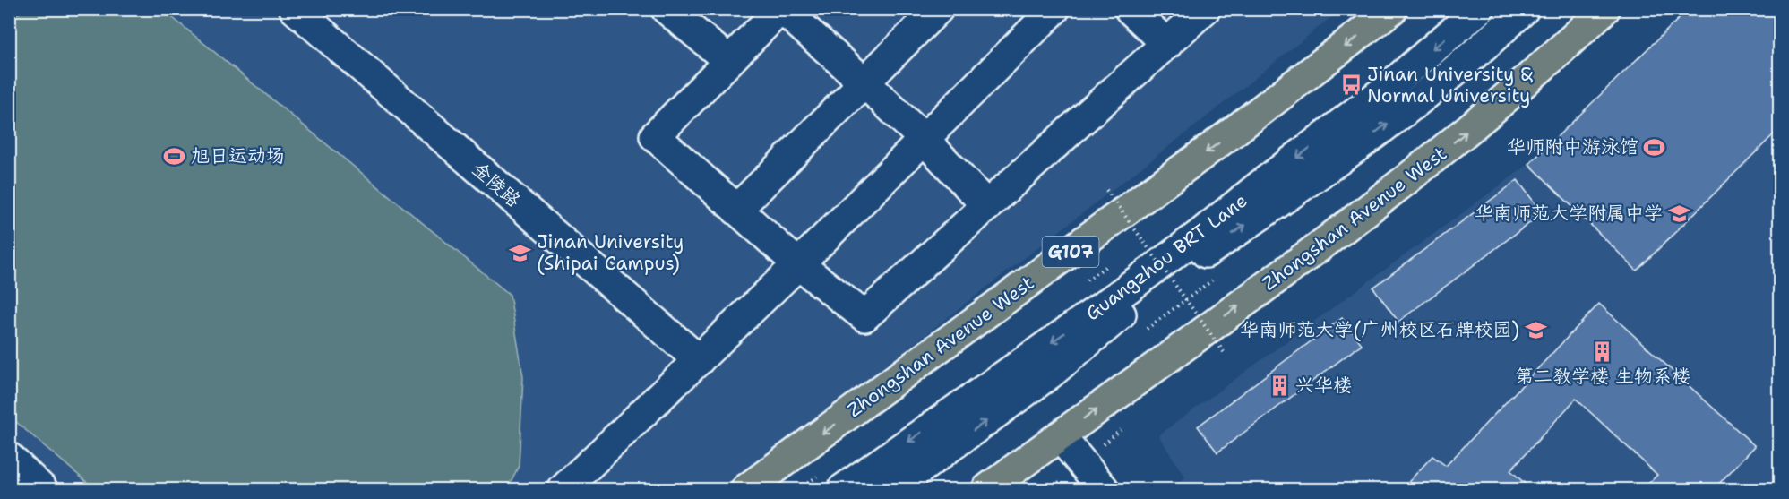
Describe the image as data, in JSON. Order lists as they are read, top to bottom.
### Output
{
  "streets": {
    "highway": ["Zhongshan Avenue West", "G107"],
    "street": ["金陵路", "Guangzhou BRT Lane"]
  },
  "places": {
    "bus stop": ["Jinan University & Normal University"],
    "sports": ["华师附中游泳馆", "旭日运动场"],
    "school or university": ["华南师范大学附属中学", "Jinan University (Shipai Campus)", "华南师范大学(广州校区石牌校园)"],
    "building": ["第二教学楼 生物系楼", "兴华楼"]
  }
}
